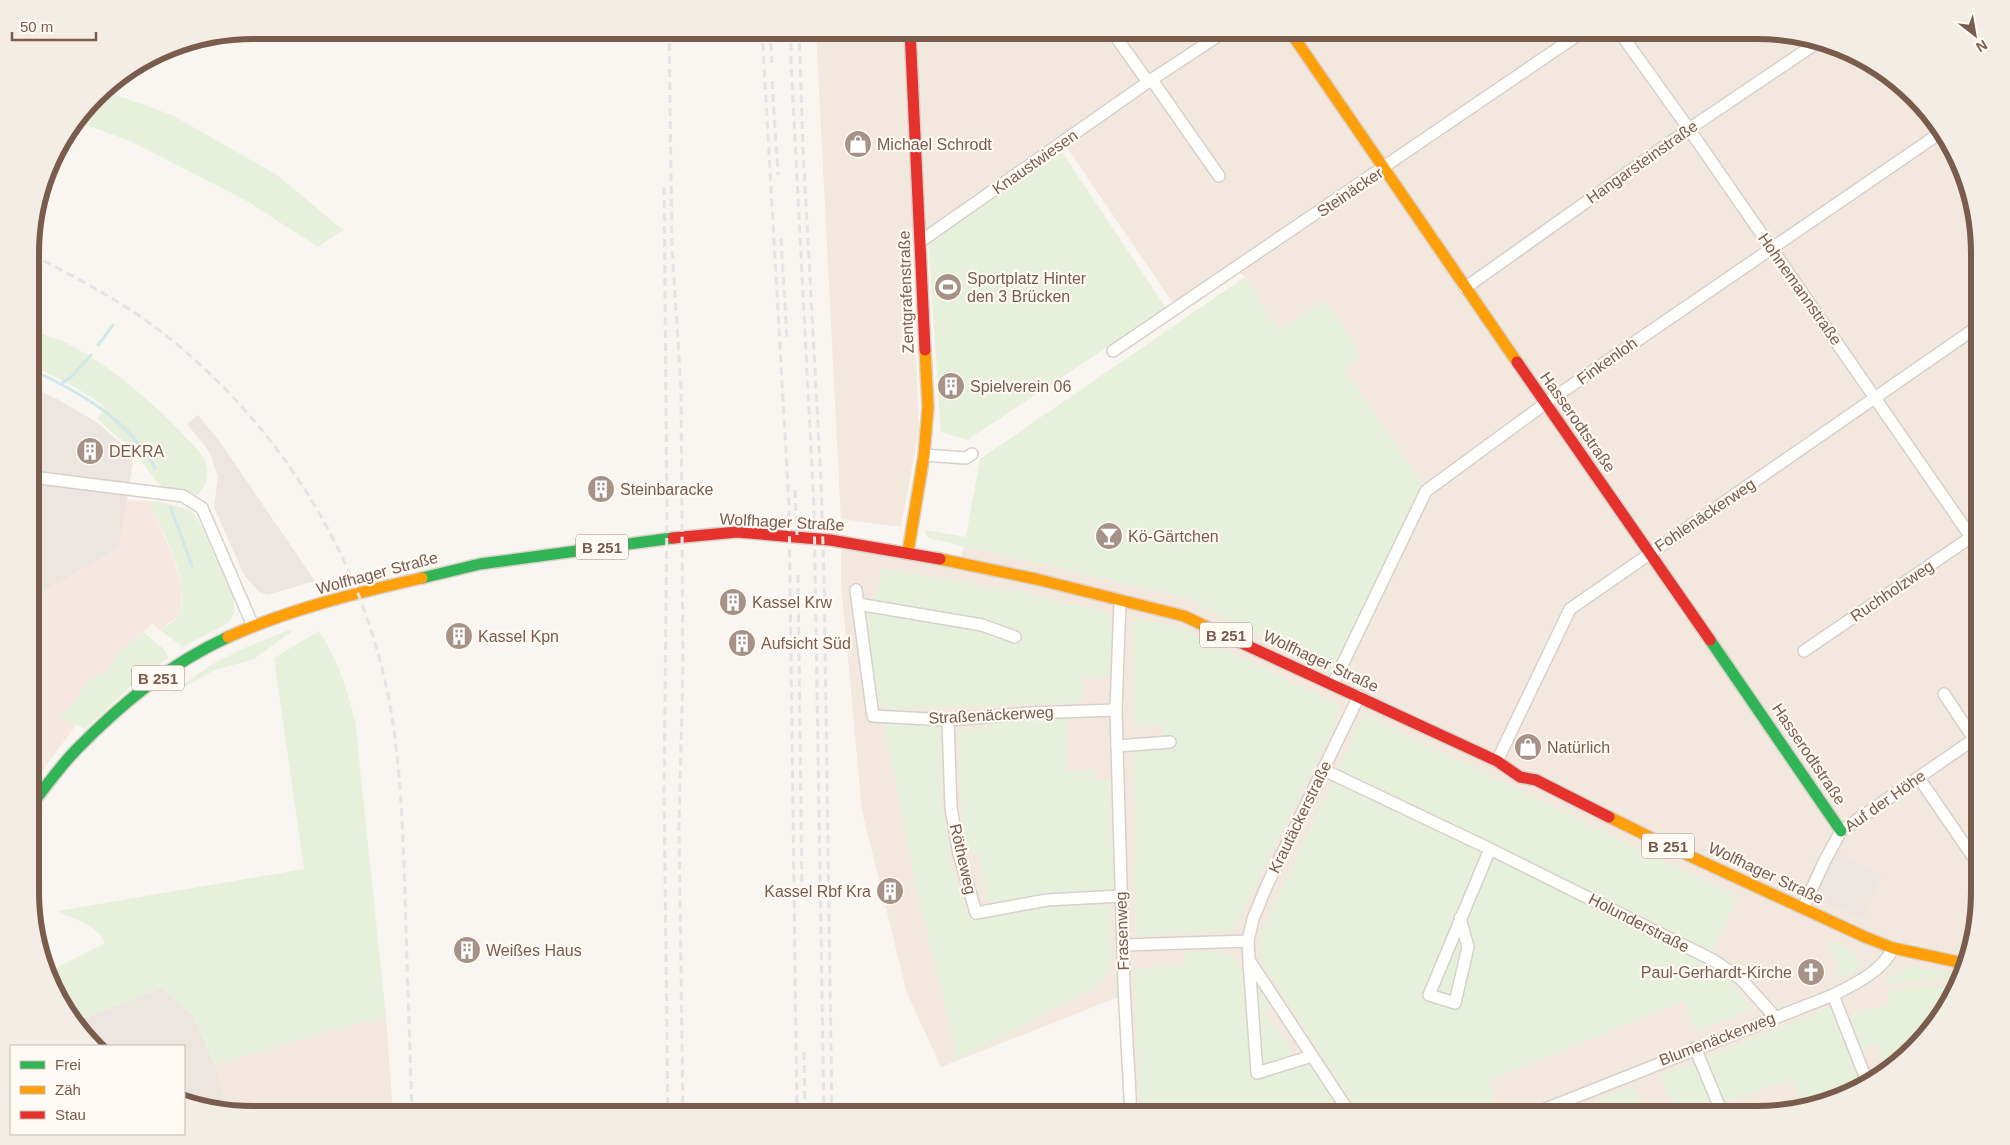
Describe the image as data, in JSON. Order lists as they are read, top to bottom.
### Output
{
  "streets": {
    "main road": [
      "Zentgrafenstraße",
      "Hasserodtstraße",
      "Wolfhager Straße",
      "B 251"
    ],
    "street": [
      "Knaustwiesen",
      "Hangarsteinstraße",
      "Steinäcker",
      "Hohnemannstraße",
      "Finkenloh",
      "Fohlenäckerweg",
      "Ruchholzweg",
      "Straßenäckerweg",
      "Auf der Höhe",
      "Krautäckerstraße",
      "Rötheweg",
      "Holunderstraße",
      "Frasenweg",
      "Blumenäckerweg"
    ]
  },
  "crossings": [
    ["Knaustwiesen", "Zentgrafenstraße"],
    ["Hangarsteinstraße", "Hohnemannstraße"],
    ["Hangarsteinstraße", "Hasserodtstraße"],
    ["Steinäcker", "Hasserodtstraße"],
    ["Hohnemannstraße", "Finkenloh"],
    ["Hohnemannstraße", "Fohlenäckerweg"],
    ["Zentgrafenstraße", "Wolfhager Straße"],
    ["Finkenloh", "Hasserodtstraße"],
    ["Finkenloh", "Wolfhager Straße"],
    ["Hasserodtstraße", "Fohlenäckerweg"],
    ["Hasserodtstraße", "Auf der Höhe"],
    ["Fohlenäckerweg", "Wolfhager Straße"],
    ["Wolfhager Straße", "Auf der Höhe"],
    ["Wolfhager Straße", "Krautäckerstraße"],
    ["Wolfhager Straße", "Frasenweg"],
    ["Wolfhager Straße", "Blumenäckerweg"],
    ["Straßenäckerweg", "Rötheweg"],
    ["Straßenäckerweg", "Frasenweg"],
    ["Krautäckerstraße", "Holunderstraße"],
    ["Rötheweg", "Frasenweg"],
    ["Holunderstraße", "Blumenäckerweg"]
  ],
  "places": {
    "shop": ["Michael Schrodt", "Natürlich"],
    "sports": ["Sportplatz Hinter den 3 Brücken"],
    "building": [
      "Spielverein 06",
      "DEKRA",
      "Steinbaracke",
      "Kassel Krw",
      "Kassel Kpn",
      "Aufsicht Süd",
      "Kassel Rbf Kra",
      "Weißes Haus"
    ],
    "bar": ["Kö-Gärtchen"],
    "church": ["Paul-Gerhardt-Kirche"]
  },
  "legend": ["Frei", "Zäh", "Stau"],
  "scale_bar": "50 m",
  "north": "bottom right"
}
